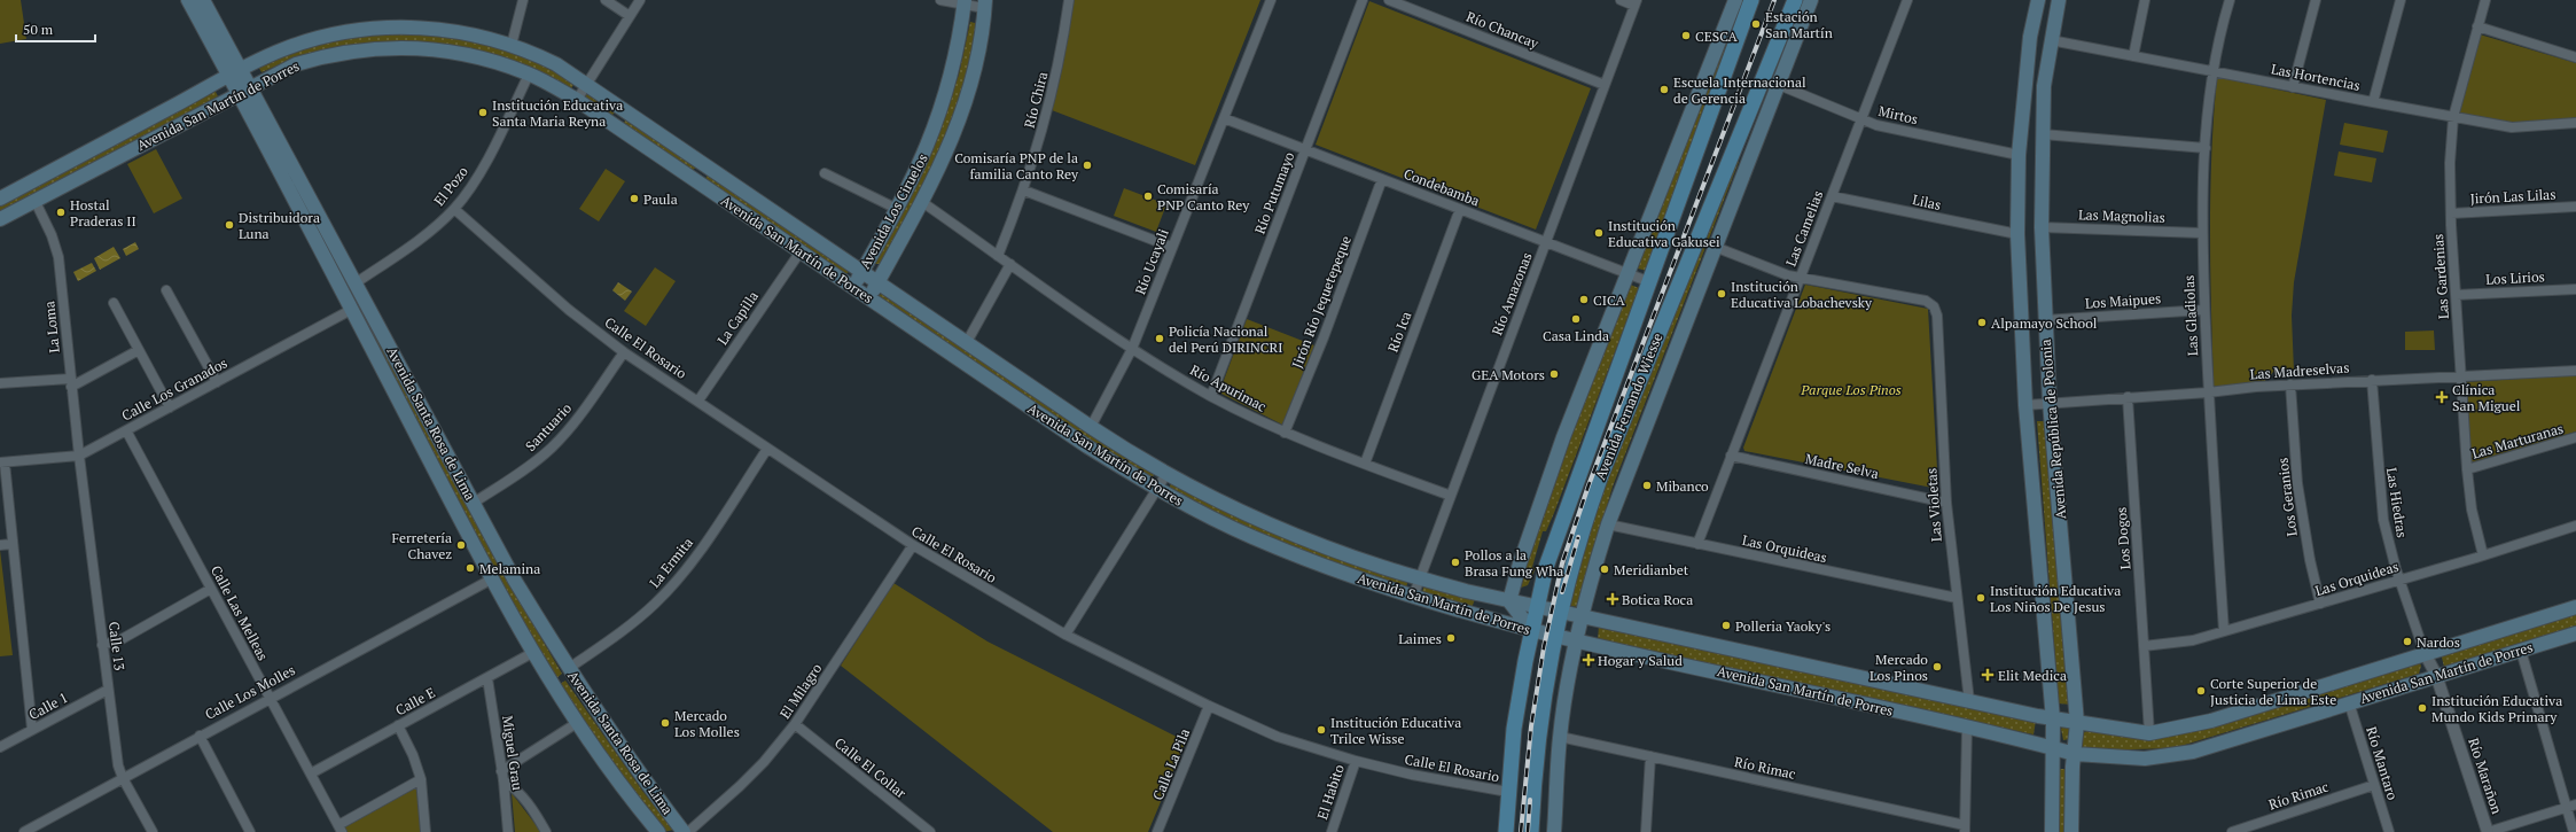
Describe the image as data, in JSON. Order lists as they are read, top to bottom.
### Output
{
  "streets": {
    "main road": [
      "Avenida San Martín de Porres",
      "Avenida Los Ciruelos",
      "Avenida Fernando Wiesse",
      "Avenida Santa Rosa de Lima",
      "Avenida República de Polonia"
    ],
    "street": [
      "Río Chancay",
      "Las Hortencias",
      "Río Chira",
      "Mirtos",
      "El Pozo",
      "Condebamba",
      "Río Putumayo",
      "Jirón Las Lilas",
      "Lilas",
      "Las Magnolias",
      "Las Camelias",
      "Río Ucayali",
      "Las Gardenias",
      "Los Lirios",
      "Río Amazonas",
      "Los Maipues",
      "Jirón Río Jequetepeque",
      "Las Gladiolas",
      "La Capilla",
      "La Loma",
      "Río Ica",
      "Calle El Rosario",
      "Las Madreselvas",
      "Río Apurimac",
      "Calle Los Granados",
      "Santuario",
      "Las Marturanas",
      "Madre Selva",
      "Los Geranios",
      "Las Hiedras",
      "Las Violetas",
      "Los Dogos",
      "Las Orquideas",
      "La Ermita",
      "Calle Las Melleas",
      "Calle 13",
      "El Milagro",
      "Calle Los Molles",
      "Calle E",
      "Calle 1",
      "Miguel Grau",
      "Río Mantaro",
      "Calle La Pila",
      "Calle El Collar",
      "Río Rimac",
      "Río Marañon",
      "El Habito"
    ]
  },
  "crossings": [
    ["Río Chancay", "Río Amazonas"],
    ["Las Hortencias", "Las Gardenias"],
    ["Las Hortencias", "Las Gladiolas"],
    ["Las Hortencias", "Avenida República de Polonia"],
    ["Río Chira", "Río Apurimac"],
    ["Avenida San Martín de Porres", "El Pozo"],
    ["Avenida San Martín de Porres", "Avenida Los Ciruelos"],
    ["Avenida San Martín de Porres", "Río Ucayali"],
    ["Avenida San Martín de Porres", "Río Amazonas"],
    ["Avenida San Martín de Porres", "La Capilla"],
    ["Avenida San Martín de Porres", "La Loma"],
    ["Avenida San Martín de Porres", "Avenida Fernando Wiesse"],
    ["Avenida San Martín de Porres", "Avenida Santa Rosa de Lima"],
    ["Avenida San Martín de Porres", "Avenida República de Polonia"],
    ["Avenida San Martín de Porres", "Las Hiedras"],
    ["Avenida San Martín de Porres", "Las Violetas"],
    ["Avenida San Martín de Porres", "Los Dogos"],
    ["Avenida San Martín de Porres", "Río Mantaro"],
    ["Avenida San Martín de Porres", "Río Marañon"],
    ["Mirtos", "Las Camelias"],
    ["Mirtos", "Avenida Fernando Wiesse"],
    ["Mirtos", "Avenida República de Polonia"],
    ["El Pozo", "Calle El Rosario"],
    ["El Pozo", "Avenida Santa Rosa de Lima"],
    ["Condebamba", "Río Putumayo"],
    ["Condebamba", "Río Ucayali"],
    ["Condebamba", "Río Amazonas"],
    ["Condebamba", "Jirón Río Jequetepeque"],
    ["Condebamba", "Río Ica"],
    ["Condebamba", "Avenida Fernando Wiesse"],
    ["Río Putumayo", "Río Apurimac"],
    ["Jirón Las Lilas", "Las Gardenias"],
    ["Lilas", "Las Camelias"],
    ["Lilas", "Avenida República de Polonia"],
    ["Avenida Los Ciruelos", "Río Apurimac"],
    ["Las Magnolias", "Las Gladiolas"],
    ["Las Magnolias", "Avenida República de Polonia"],
    ["Las Camelias", "Madre Selva"],
    ["Las Camelias", "Las Violetas"],
    ["Las Camelias", "Las Orquideas"],
    ["Río Ucayali", "Río Apurimac"],
    ["Las Gardenias", "Los Lirios"],
    ["Las Gardenias", "Las Madreselvas"],
    ["Las Gardenias", "Las Marturanas"],
    ["Las Gardenias", "Las Orquideas"],
    ["Río Amazonas", "Río Apurimac"],
    ["Los Maipues", "Las Gladiolas"],
    ["Los Maipues", "Avenida República de Polonia"],
    ["Jirón Río Jequetepeque", "Río Apurimac"],
    ["Las Gladiolas", "Las Madreselvas"],
    ["Las Gladiolas", "Las Orquideas"],
    ["La Capilla", "Calle El Rosario"],
    ["La Loma", "Calle Los Granados"],
    ["La Loma", "Calle 13"],
    ["Río Ica", "Río Apurimac"],
    ["Calle El Rosario", "Avenida Fernando Wiesse"],
    ["Calle El Rosario", "Santuario"],
    ["Calle El Rosario", "La Ermita"],
    ["Calle El Rosario", "El Milagro"],
    ["Calle El Rosario", "Calle La Pila"],
    ["Calle El Rosario", "El Habito"],
    ["Las Madreselvas", "Avenida República de Polonia"],
    ["Las Madreselvas", "Los Geranios"],
    ["Las Madreselvas", "Las Hiedras"],
    ["Las Madreselvas", "Los Dogos"],
    ["Calle Los Granados", "Avenida Santa Rosa de Lima"],
    ["Calle Los Granados", "Calle Las Melleas"],
    ["Calle Los Granados", "Calle 13"],
    ["Avenida Fernando Wiesse", "Las Orquideas"],
    ["Avenida Fernando Wiesse", "Río Rimac"],
    ["Avenida Santa Rosa de Lima", "Santuario"],
    ["Avenida Santa Rosa de Lima", "La Ermita"],
    ["Avenida Santa Rosa de Lima", "Calle Los Molles"],
    ["Avenida Santa Rosa de Lima", "Calle E"],
    ["Madre Selva", "Las Violetas"],
    ["Los Geranios", "Las Orquideas"],
    ["Las Hiedras", "Las Orquideas"],
    ["Las Hiedras", "Río Marañon"],
    ["Las Violetas", "Las Orquideas"],
    ["Los Dogos", "Las Orquideas"],
    ["Calle Las Melleas", "Calle Los Molles"],
    ["Calle Las Melleas", "Calle E"],
    ["Calle 13", "Calle Los Molles"],
    ["Calle 13", "Calle 1"],
    ["El Milagro", "Calle El Collar"],
    ["Calle E", "Miguel Grau"],
    ["Río Mantaro", "Río Rimac"]
  ],
  "parks": ["Parque Los Pinos"],
  "places": {
    "other": [
      "Estación San Martín",
      "CESCA",
      "Escuela Internacional de Gerencia",
      "Institución Educativa Santa Maria Reyna",
      "Comisaría PNP de la familia Canto Rey",
      "Comisaría PNP Canto Rey",
      "Paula",
      "Hostal Praderas II",
      "Distribuidora Luna",
      "Institución Educativa Gakusei",
      "Institución Educativa Lobachevsky",
      "CICA",
      "Casa Linda",
      "Alpamayo School",
      "Policía Nacional del Perú DIRINCRI",
      "GEA Motors",
      "Mibanco",
      "Ferretería Chavez",
      "Pollos a la Brasa Fung Wha",
      "Melamina",
      "Meridianbet",
      "Institución Educativa Los Niños De Jesus",
      "Polleria Yaoky's",
      "Laimes",
      "Nardos",
      "Mercado Los Pinos",
      "Corte Superior de Justicia de Lima Este",
      "Institución Educativa Mundo Kids Primary",
      "Mercado Los Molles",
      "Institución Educativa Trilce Wisse"
    ],
    "health": [
      "Clínica San Miguel",
      "Botica Roca",
      "Hogar y Salud",
      "Elit Medica"
    ]
  },
  "scale_bar": "50 m"
}
